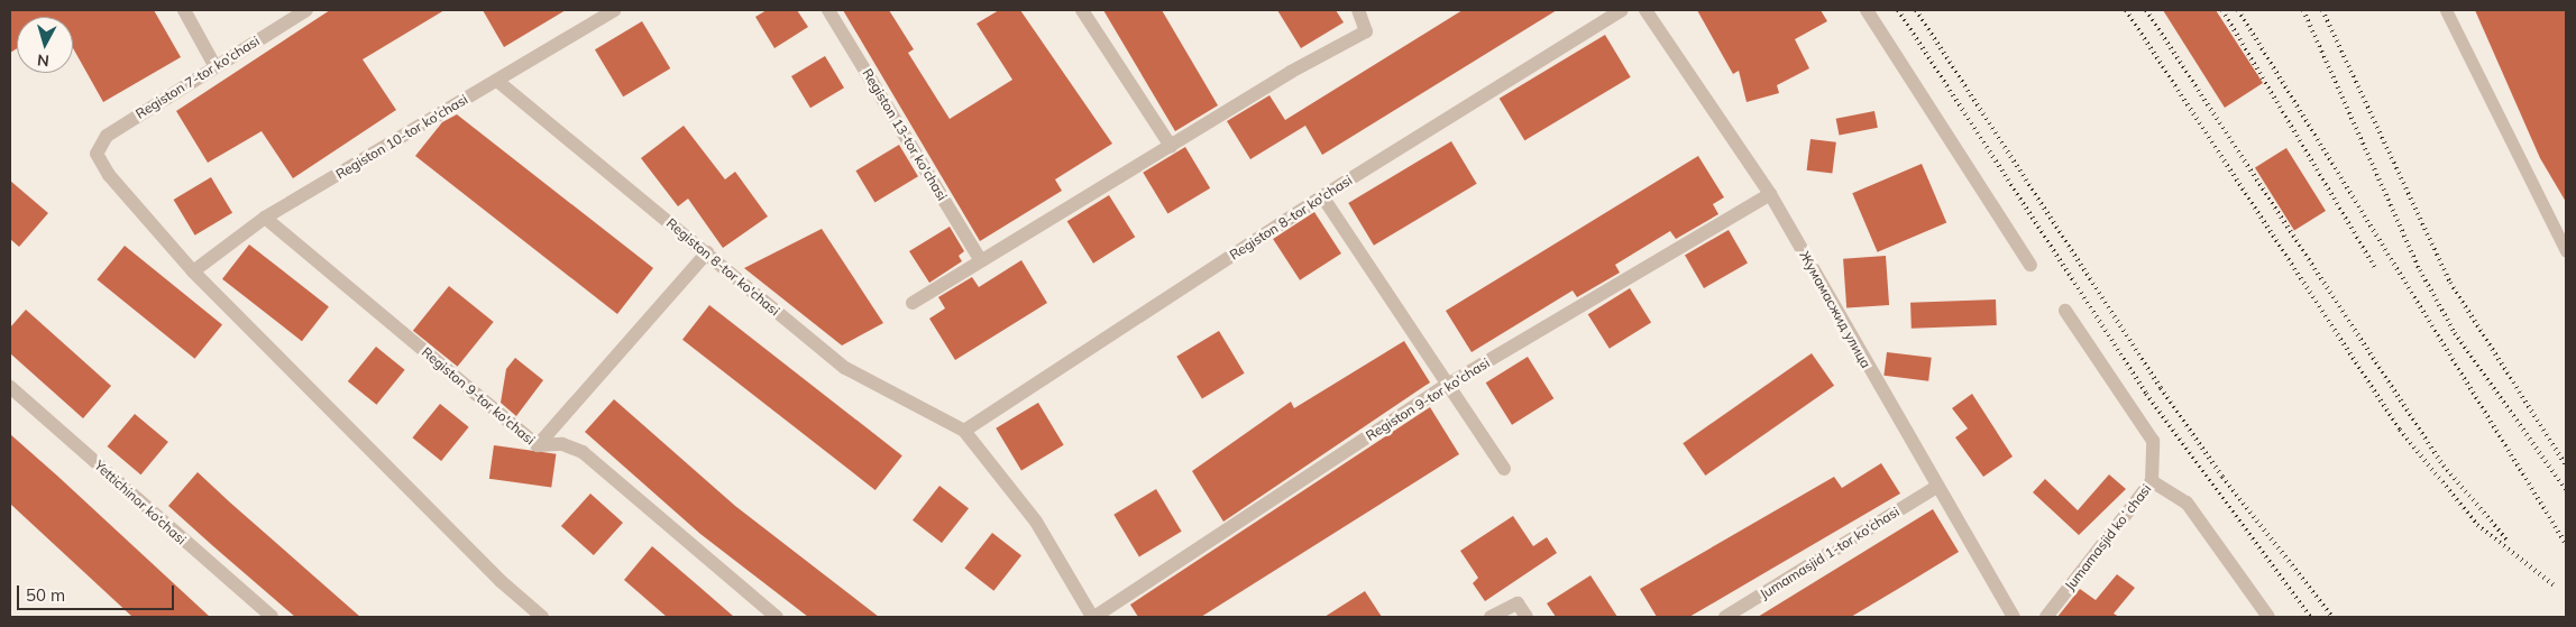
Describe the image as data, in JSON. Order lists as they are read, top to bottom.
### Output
{
  "streets": {
    "street": [
      "Registon 7-tor ko'chasi",
      "Registon 13-tor ko'chasi",
      "Registon 10-tor ko'chasi",
      "Registon 8-tor ko'chasi",
      "Жумамасжид улица",
      "Registon 9-tor ko'chasi",
      "Yettichinor ko‘chasi",
      "Jumamasjid koʻchasi",
      "Jumamasjid 1-tor ko'chasi"
    ]
  },
  "crossings": [
    ["Registon 7-tor ko'chasi", "Registon 10-tor ko'chasi"],
    ["Registon 10-tor ko'chasi", "Registon 8-tor ko'chasi"],
    ["Registon 10-tor ko'chasi", "Registon 9-tor ko'chasi"],
    ["Registon 8-tor ko'chasi", "Registon 9-tor ko'chasi"],
    ["Жумамасжид улица", "Registon 9-tor ko'chasi"],
    ["Жумамасжид улица", "Jumamasjid 1-tor ko'chasi"]
  ],
  "scale_bar": "50 m",
  "north": "bottom"
}
